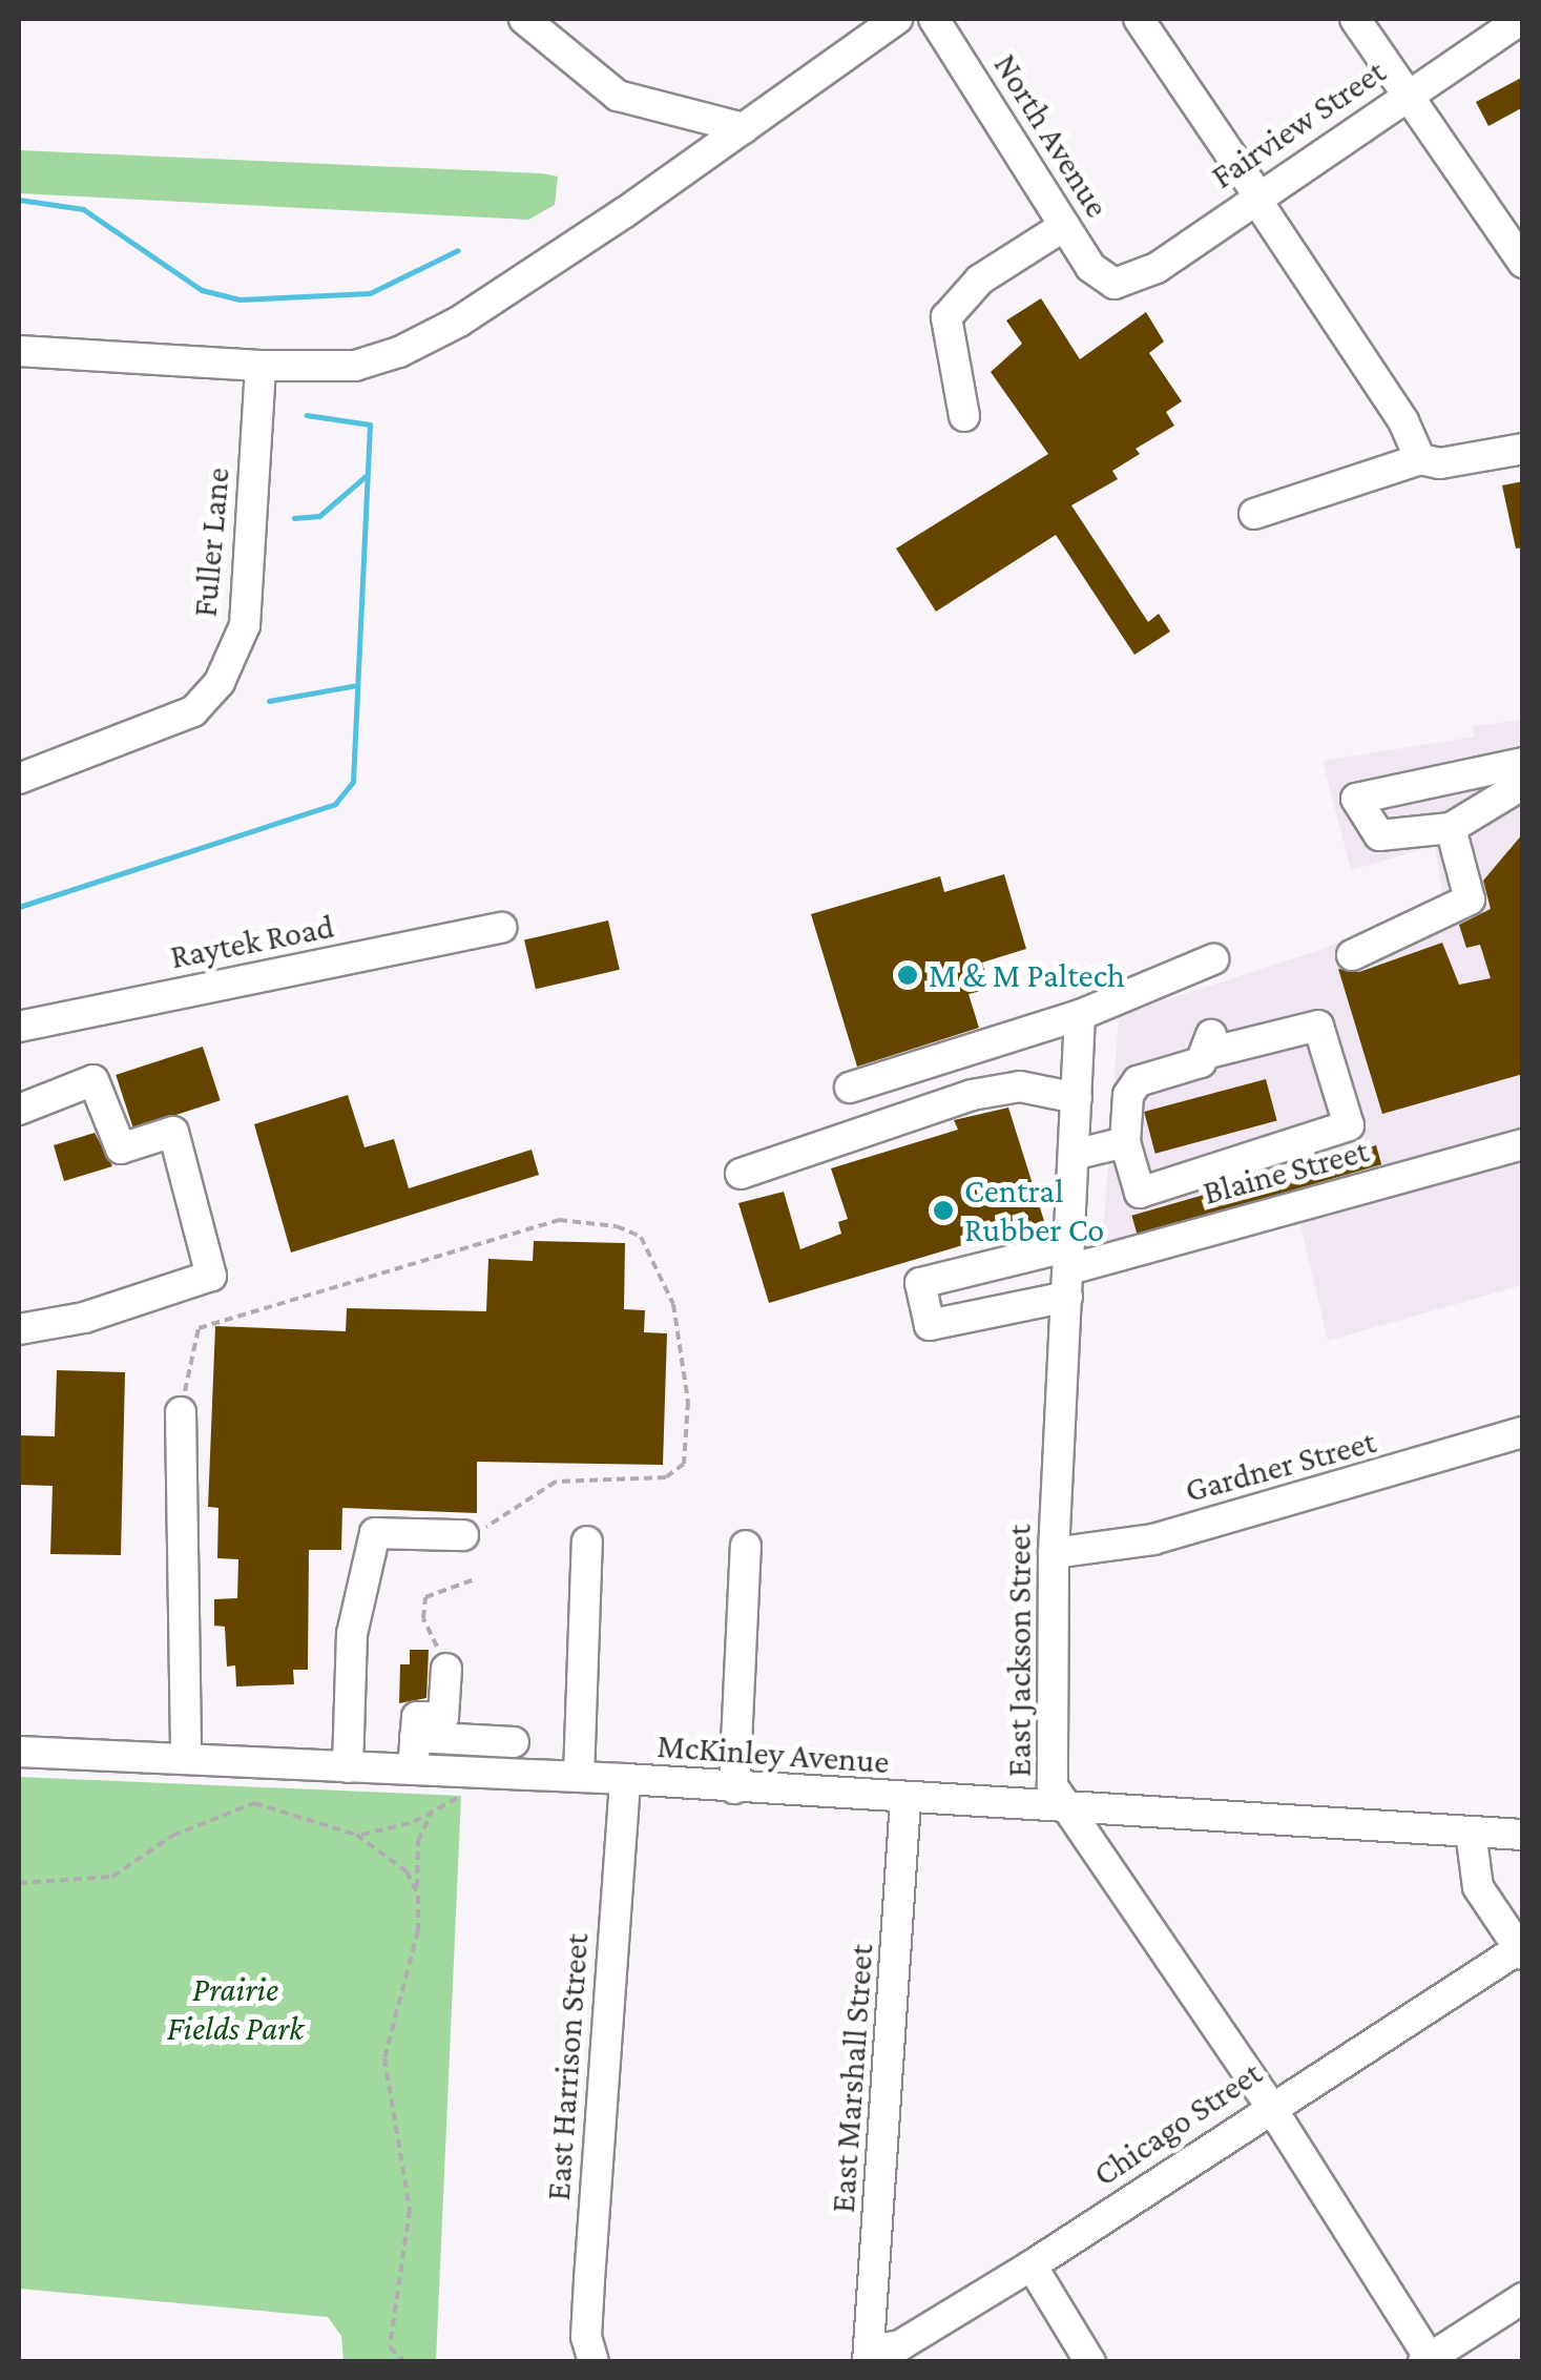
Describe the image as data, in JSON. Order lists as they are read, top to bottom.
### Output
{
  "streets": {
    "street": [
      "Fairview Street",
      "North Avenue",
      "Fuller Lane",
      "Raytek Road",
      "Blaine Street",
      "Gardner Street",
      "East Jackson Street",
      "McKinley Avenue",
      "East Harrison Street",
      "East Marshall Street",
      "Chicago Street"
    ]
  },
  "crossings": [
    ["Fairview Street", "North Avenue"],
    ["Blaine Street", "East Jackson Street"],
    ["Gardner Street", "East Jackson Street"],
    ["East Jackson Street", "McKinley Avenue"],
    ["East Jackson Street", "Chicago Street"],
    ["McKinley Avenue", "East Harrison Street"],
    ["McKinley Avenue", "East Marshall Street"],
    ["East Marshall Street", "Chicago Street"]
  ],
  "parks": ["Prairie Fields Park"],
  "places": ["M & M Paltech", "Central Rubber Co"]
}
